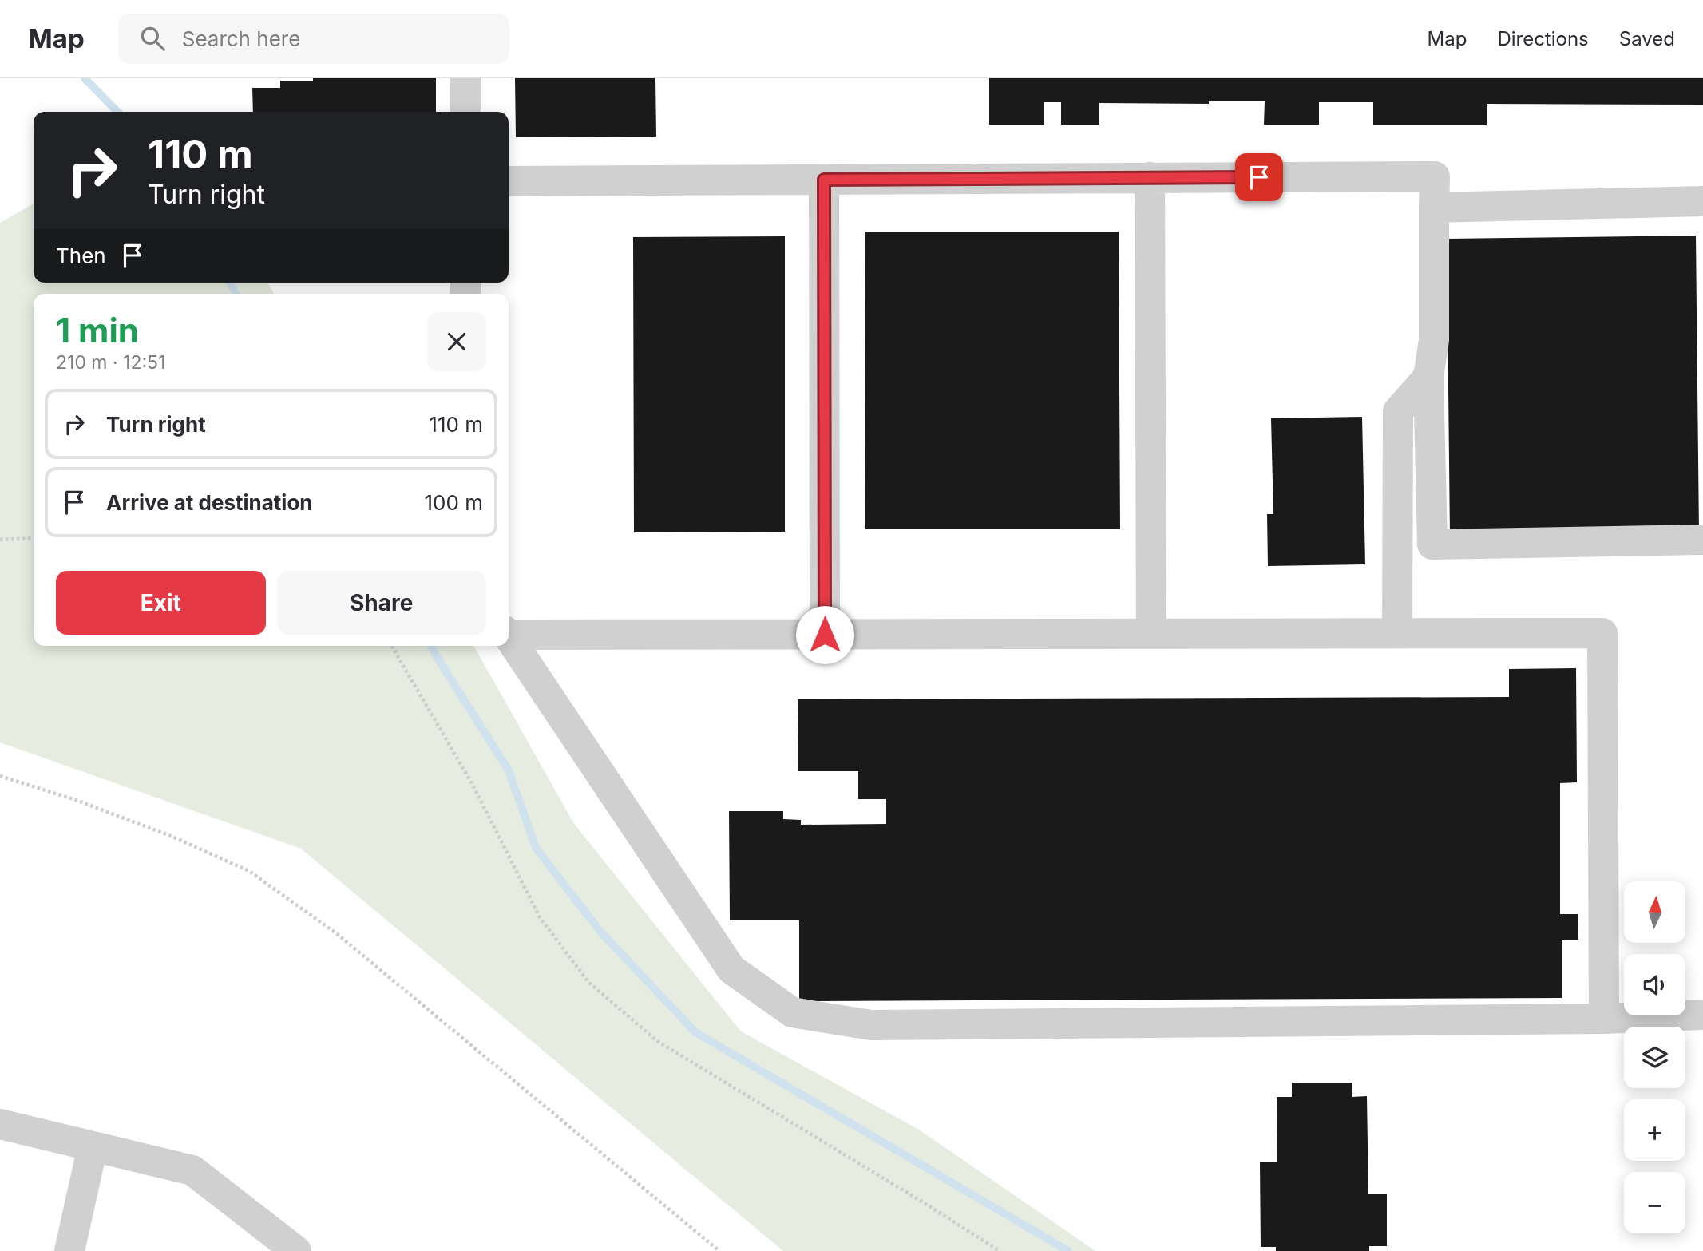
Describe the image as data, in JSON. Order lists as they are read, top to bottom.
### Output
{
  "north": "top",
  "page": {
    "header": "Map",
    "search": "Search here",
    "nav": ["Map", "Directions", "Saved"],
    "turn": ["110 m", "Turn right"],
    "then": "Then",
    "heading": ["1 min", "210 m · 12:51"],
    "list": [
      {
        "name": "Turn right",
        "value": "110 m"
      },
      {
        "name": "Arrive at destination",
        "value": "100 m"
      }
    ],
    "buttons": ["Exit", "Share"],
    "map_buttons": ["+", "−"]
  }
}
